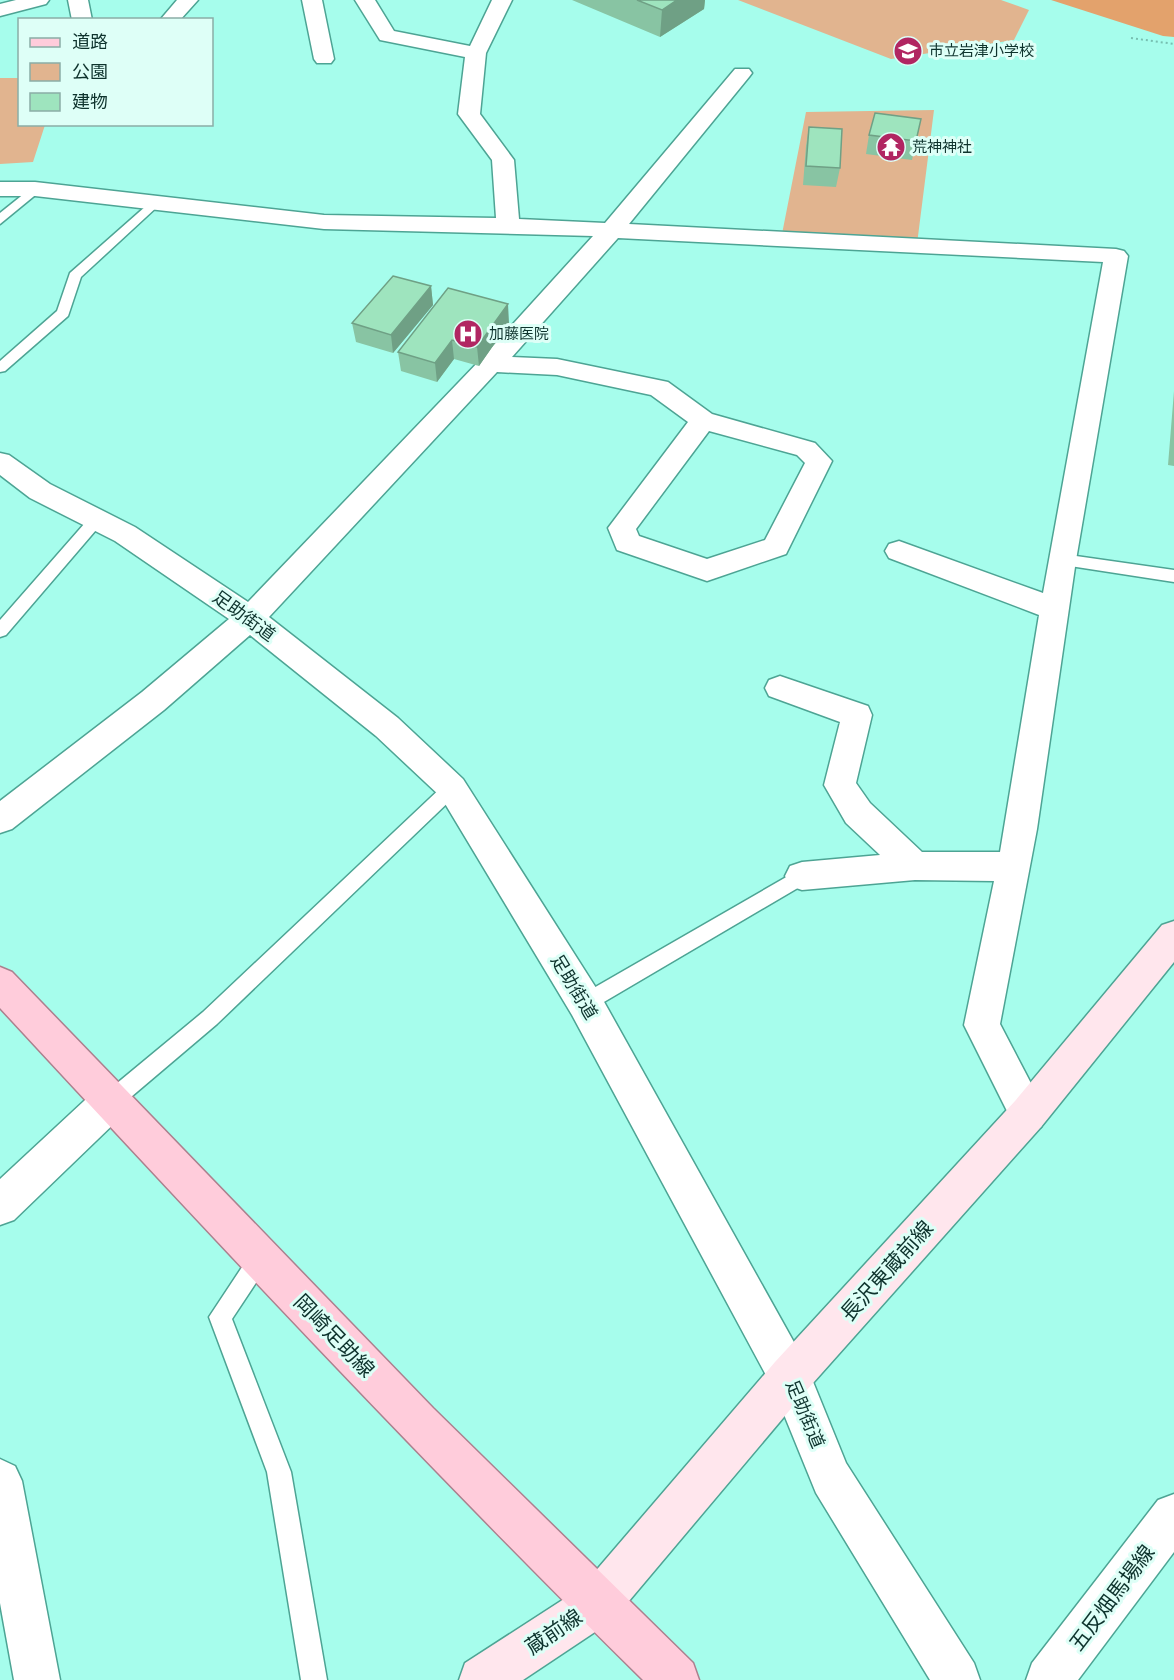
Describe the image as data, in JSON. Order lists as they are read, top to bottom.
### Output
{
  "streets": {
    "main road": ["長沢東蔵前線", "岡崎足助線", "蔵前線"],
    "street": ["足助街道", "五反畑馬場線"]
  },
  "crossings": [
    ["足助街道", "長沢東蔵前線"],
    ["長沢東蔵前線", "岡崎足助線"],
    ["長沢東蔵前線", "蔵前線"],
    ["岡崎足助線", "蔵前線"]
  ],
  "places": {
    "school or university": ["市立岩津小学校"],
    "temple": ["荒神神社"],
    "hospital": ["加藤医院"]
  },
  "legend": ["道路", "公園", "建物"]
}
